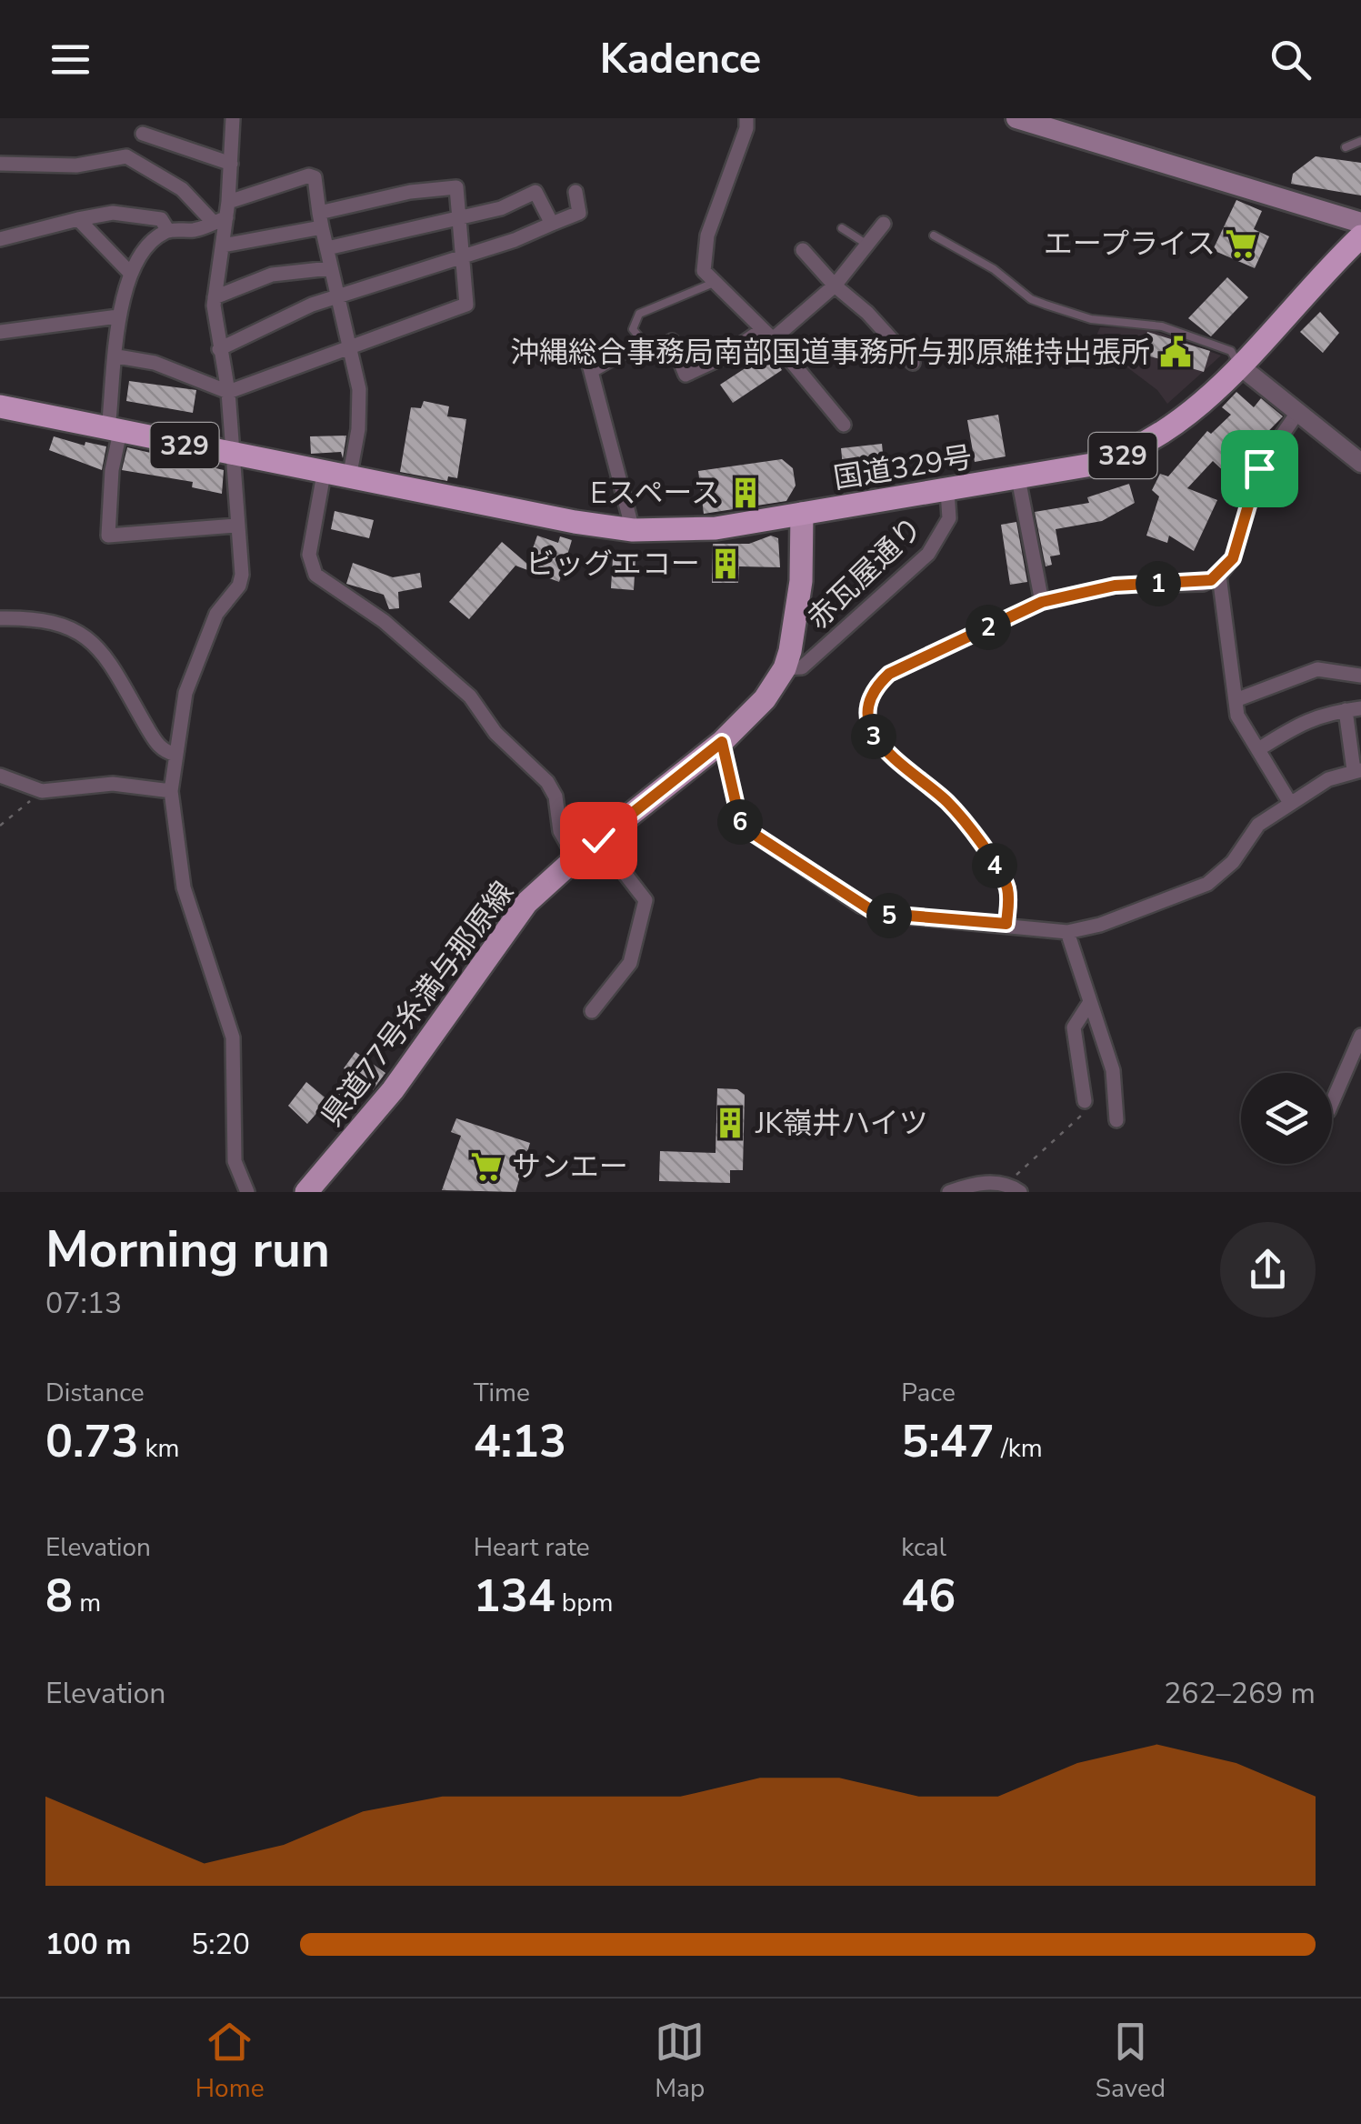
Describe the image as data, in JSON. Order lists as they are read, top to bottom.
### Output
{
  "streets": {
    "highway": ["329", "国道329号"],
    "main road": ["県道77号糸満与那原線"],
    "street": ["赤瓦屋通り"]
  },
  "crossings": [
    ["329", "国道329号"],
    ["国道329号", "赤瓦屋通り"],
    ["国道329号", "県道77号糸満与那原線"],
    ["赤瓦屋通り", "県道77号糸満与那原線"]
  ],
  "places": {
    "supermarket": ["エープライス", "サンエー"],
    "public building": ["沖縄総合事務局南部国道事務所与那原維持出張所"],
    "building": ["Eスペース", "ビッグエコー", "JK嶺井ハイツ"]
  },
  "page": {
    "header": "Kadence",
    "pins": [
      "1",
      "2",
      "3",
      "6",
      "4",
      "5"
    ],
    "heading": ["Morning run", "07:13"],
    "stats": [
      ["Distance", "0.73 km"],
      ["Time", "4:13"],
      ["Pace", "5:47 /km"],
      ["Elevation", "8 m"],
      ["Heart rate", "134 bpm"],
      ["kcal", "46"]
    ],
    "chart": ["Elevation", "262–269 m"],
    "list": [
      {
        "name": "100 m",
        "note": "5:20"
      }
    ],
    "tabs": ["Home", "Map", "Saved"]
  }
}
